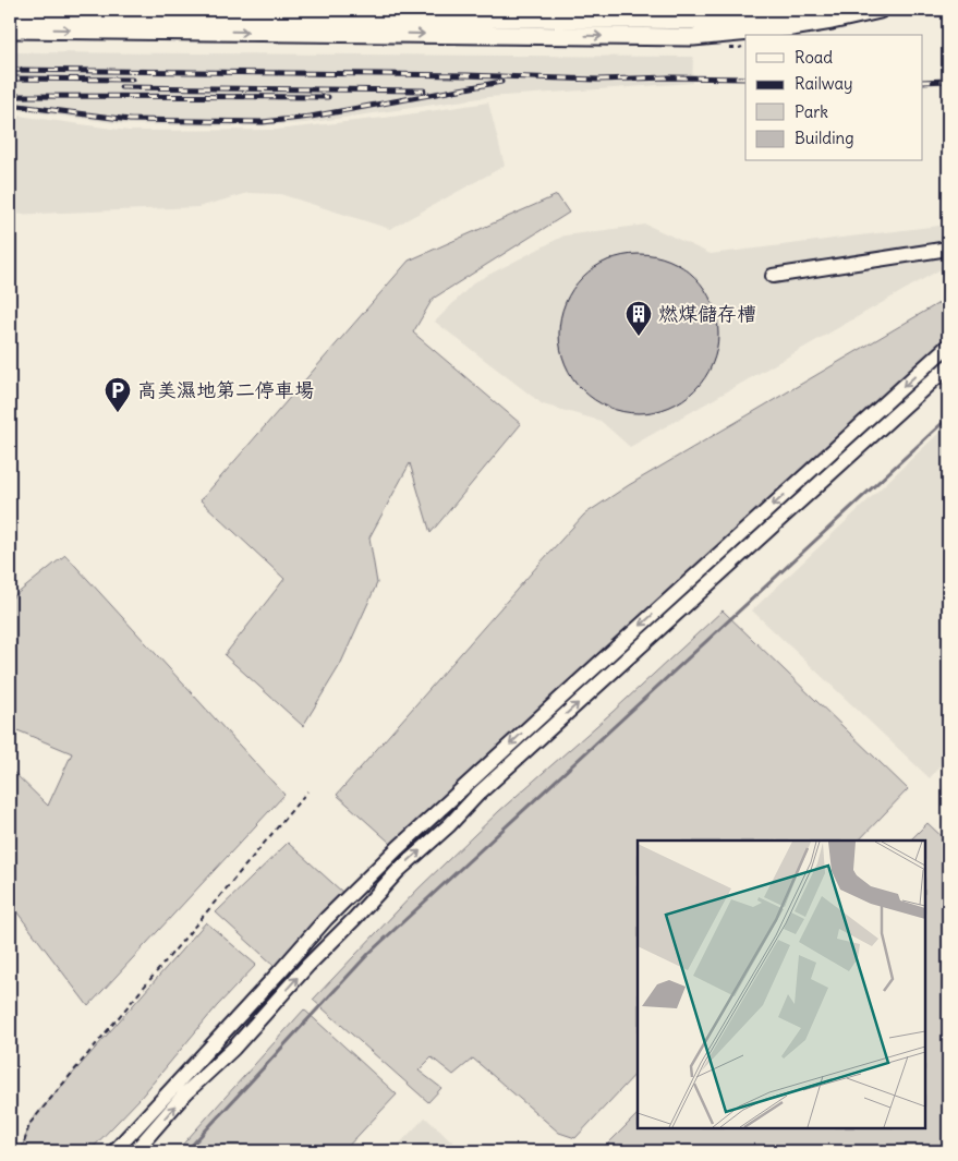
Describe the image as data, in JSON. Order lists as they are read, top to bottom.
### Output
{
  "places": {
    "building": ["燃煤儲存槽"],
    "parking": ["高美濕地第二停車場"]
  },
  "legend": [
    "Road",
    "Railway",
    "Park",
    "Building"
  ]
}
